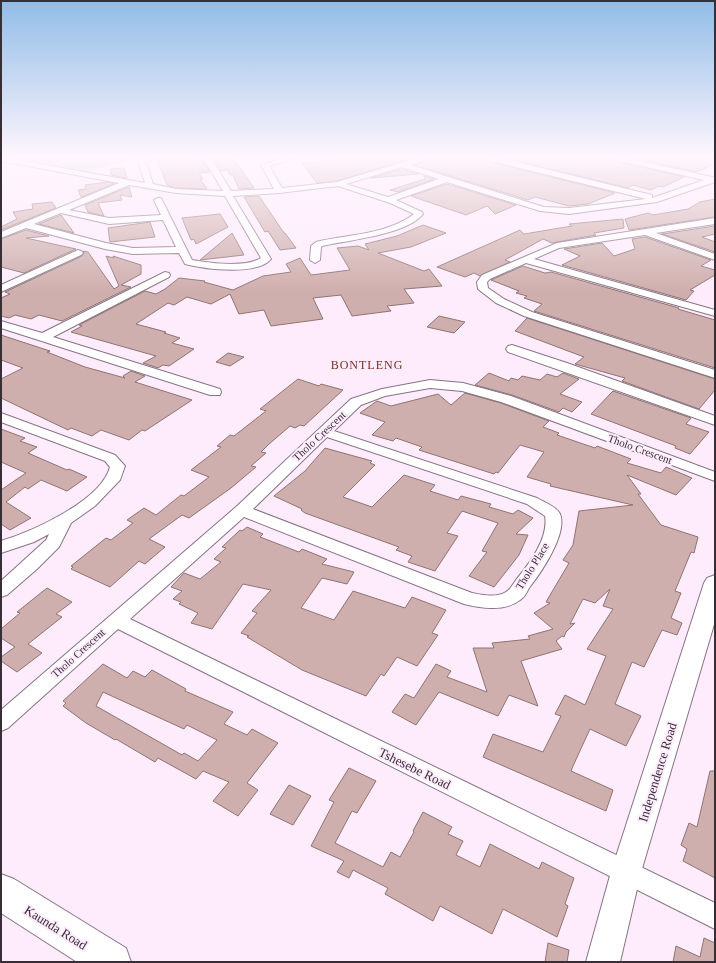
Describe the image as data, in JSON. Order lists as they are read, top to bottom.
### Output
{
  "streets": {
    "main road": ["Kaunda Road"],
    "street": [
      "Tholo Crescent",
      "Tholo Place",
      "Tshesebe Road",
      "Independence Road"
    ]
  },
  "crossings": [
    ["Tholo Crescent", "Tholo Place"],
    ["Tholo Crescent", "Tshesebe Road"],
    ["Tshesebe Road", "Independence Road"]
  ],
  "districts": ["BONTLENG"]
}
